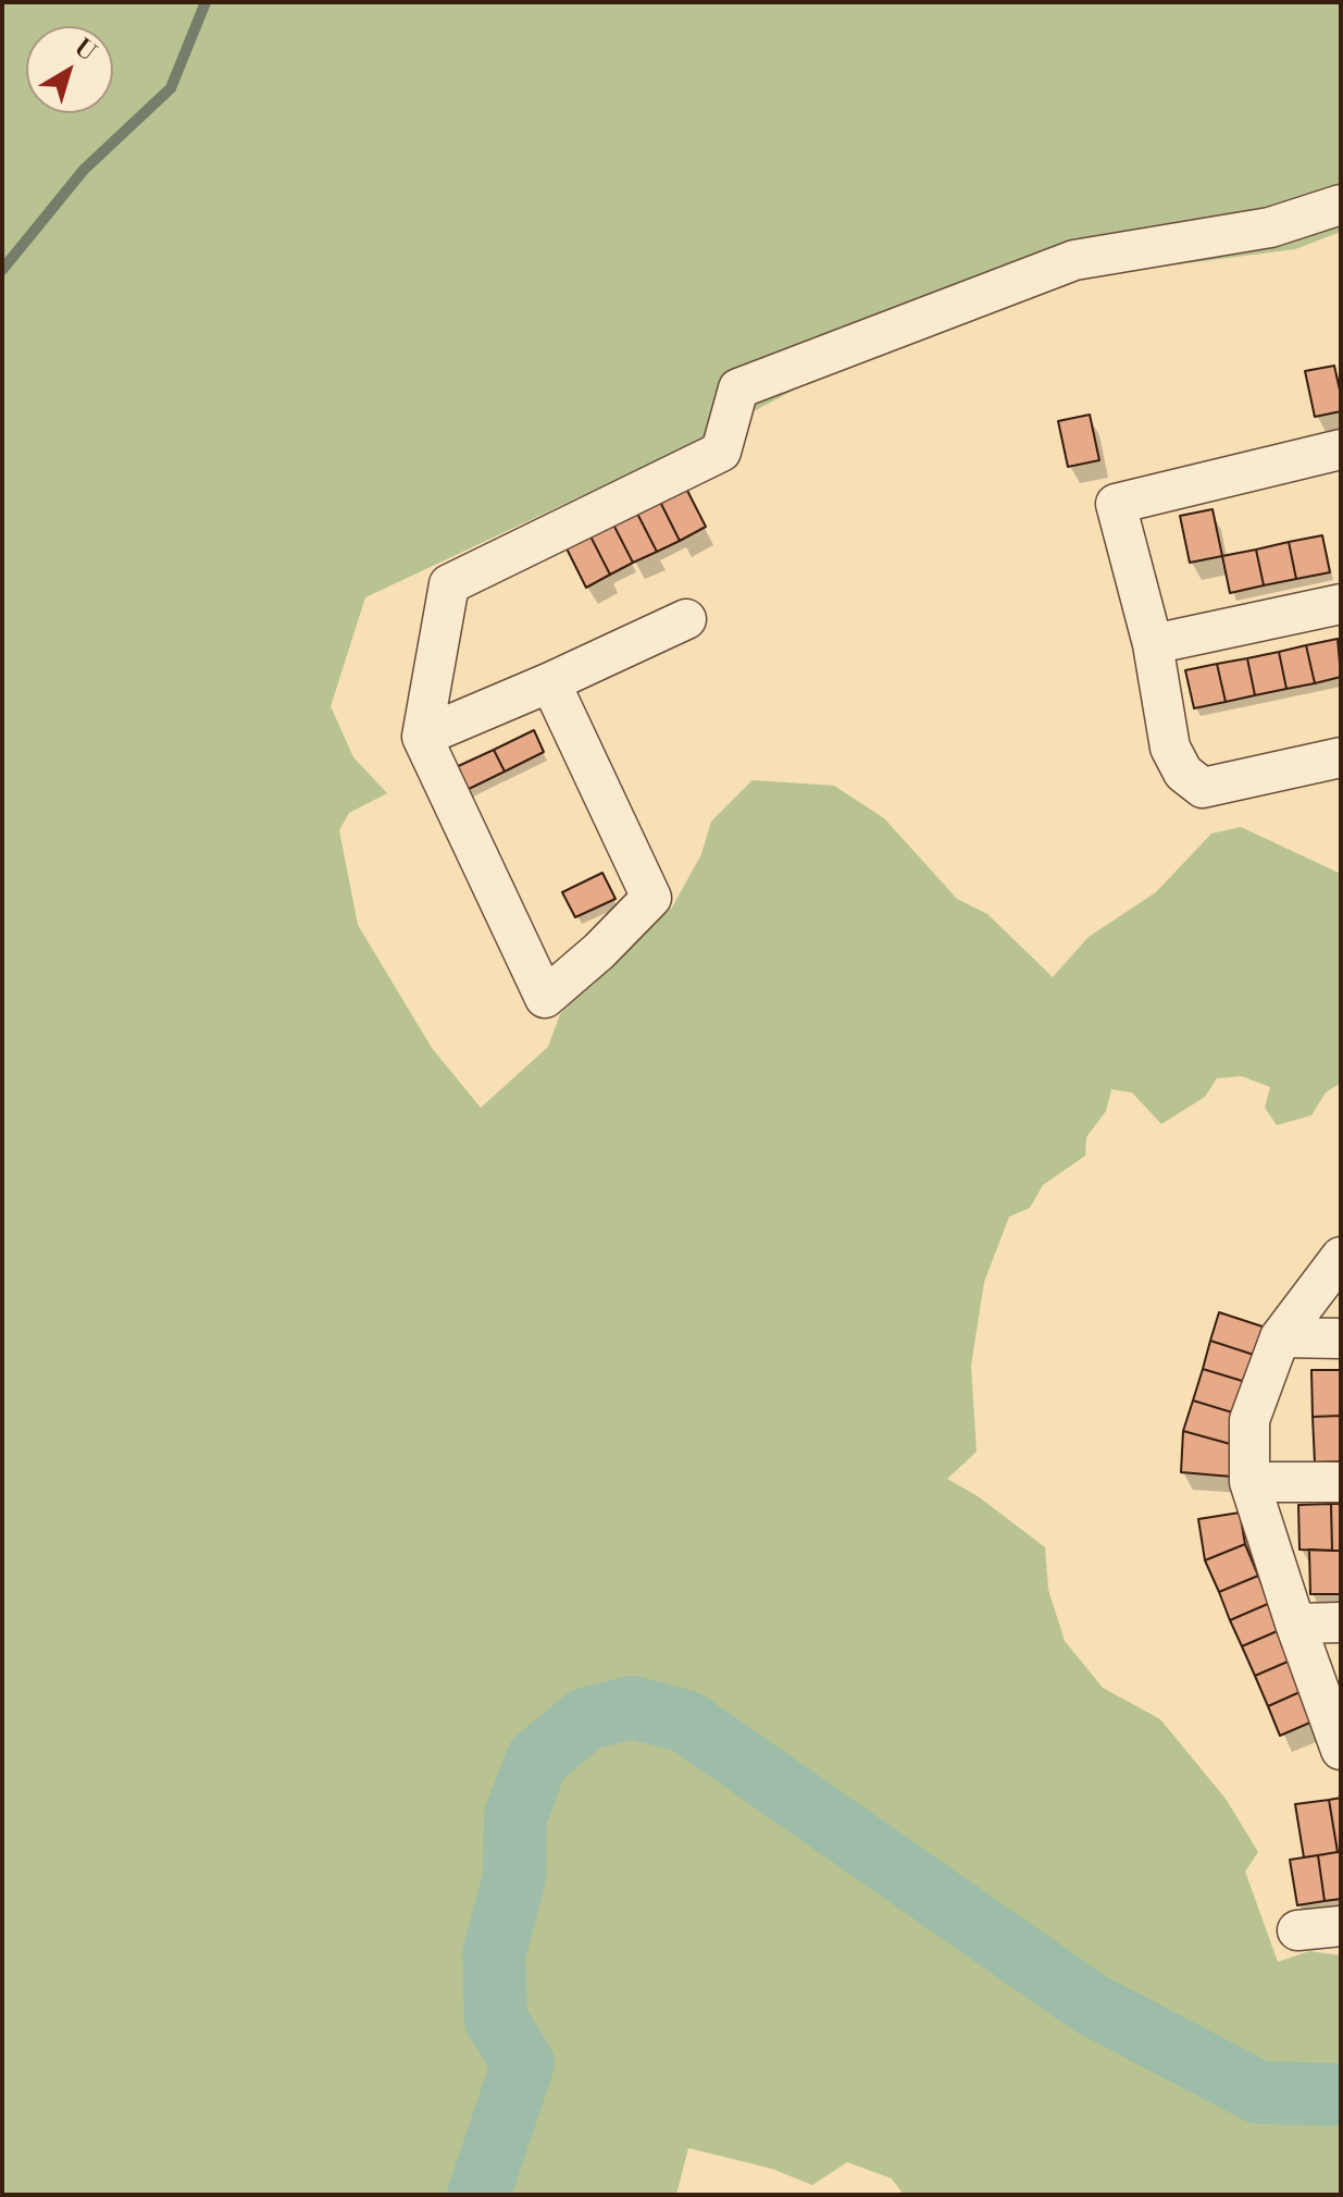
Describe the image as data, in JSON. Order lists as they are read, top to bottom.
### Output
{
  "north": "top right"
}
